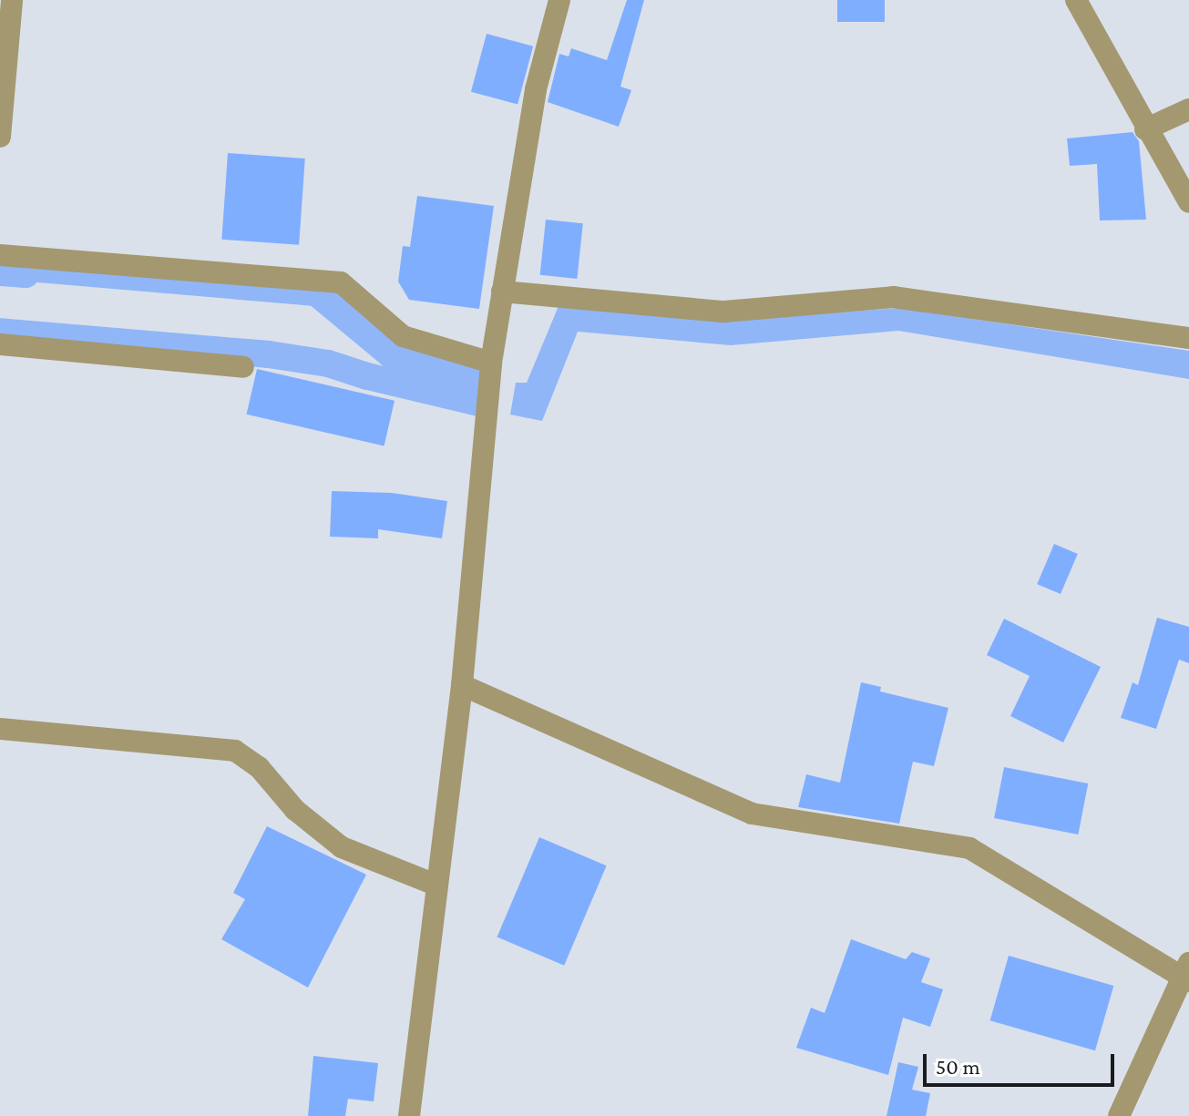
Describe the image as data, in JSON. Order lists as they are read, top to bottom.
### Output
{
  "scale_bar": "50 m"
}
